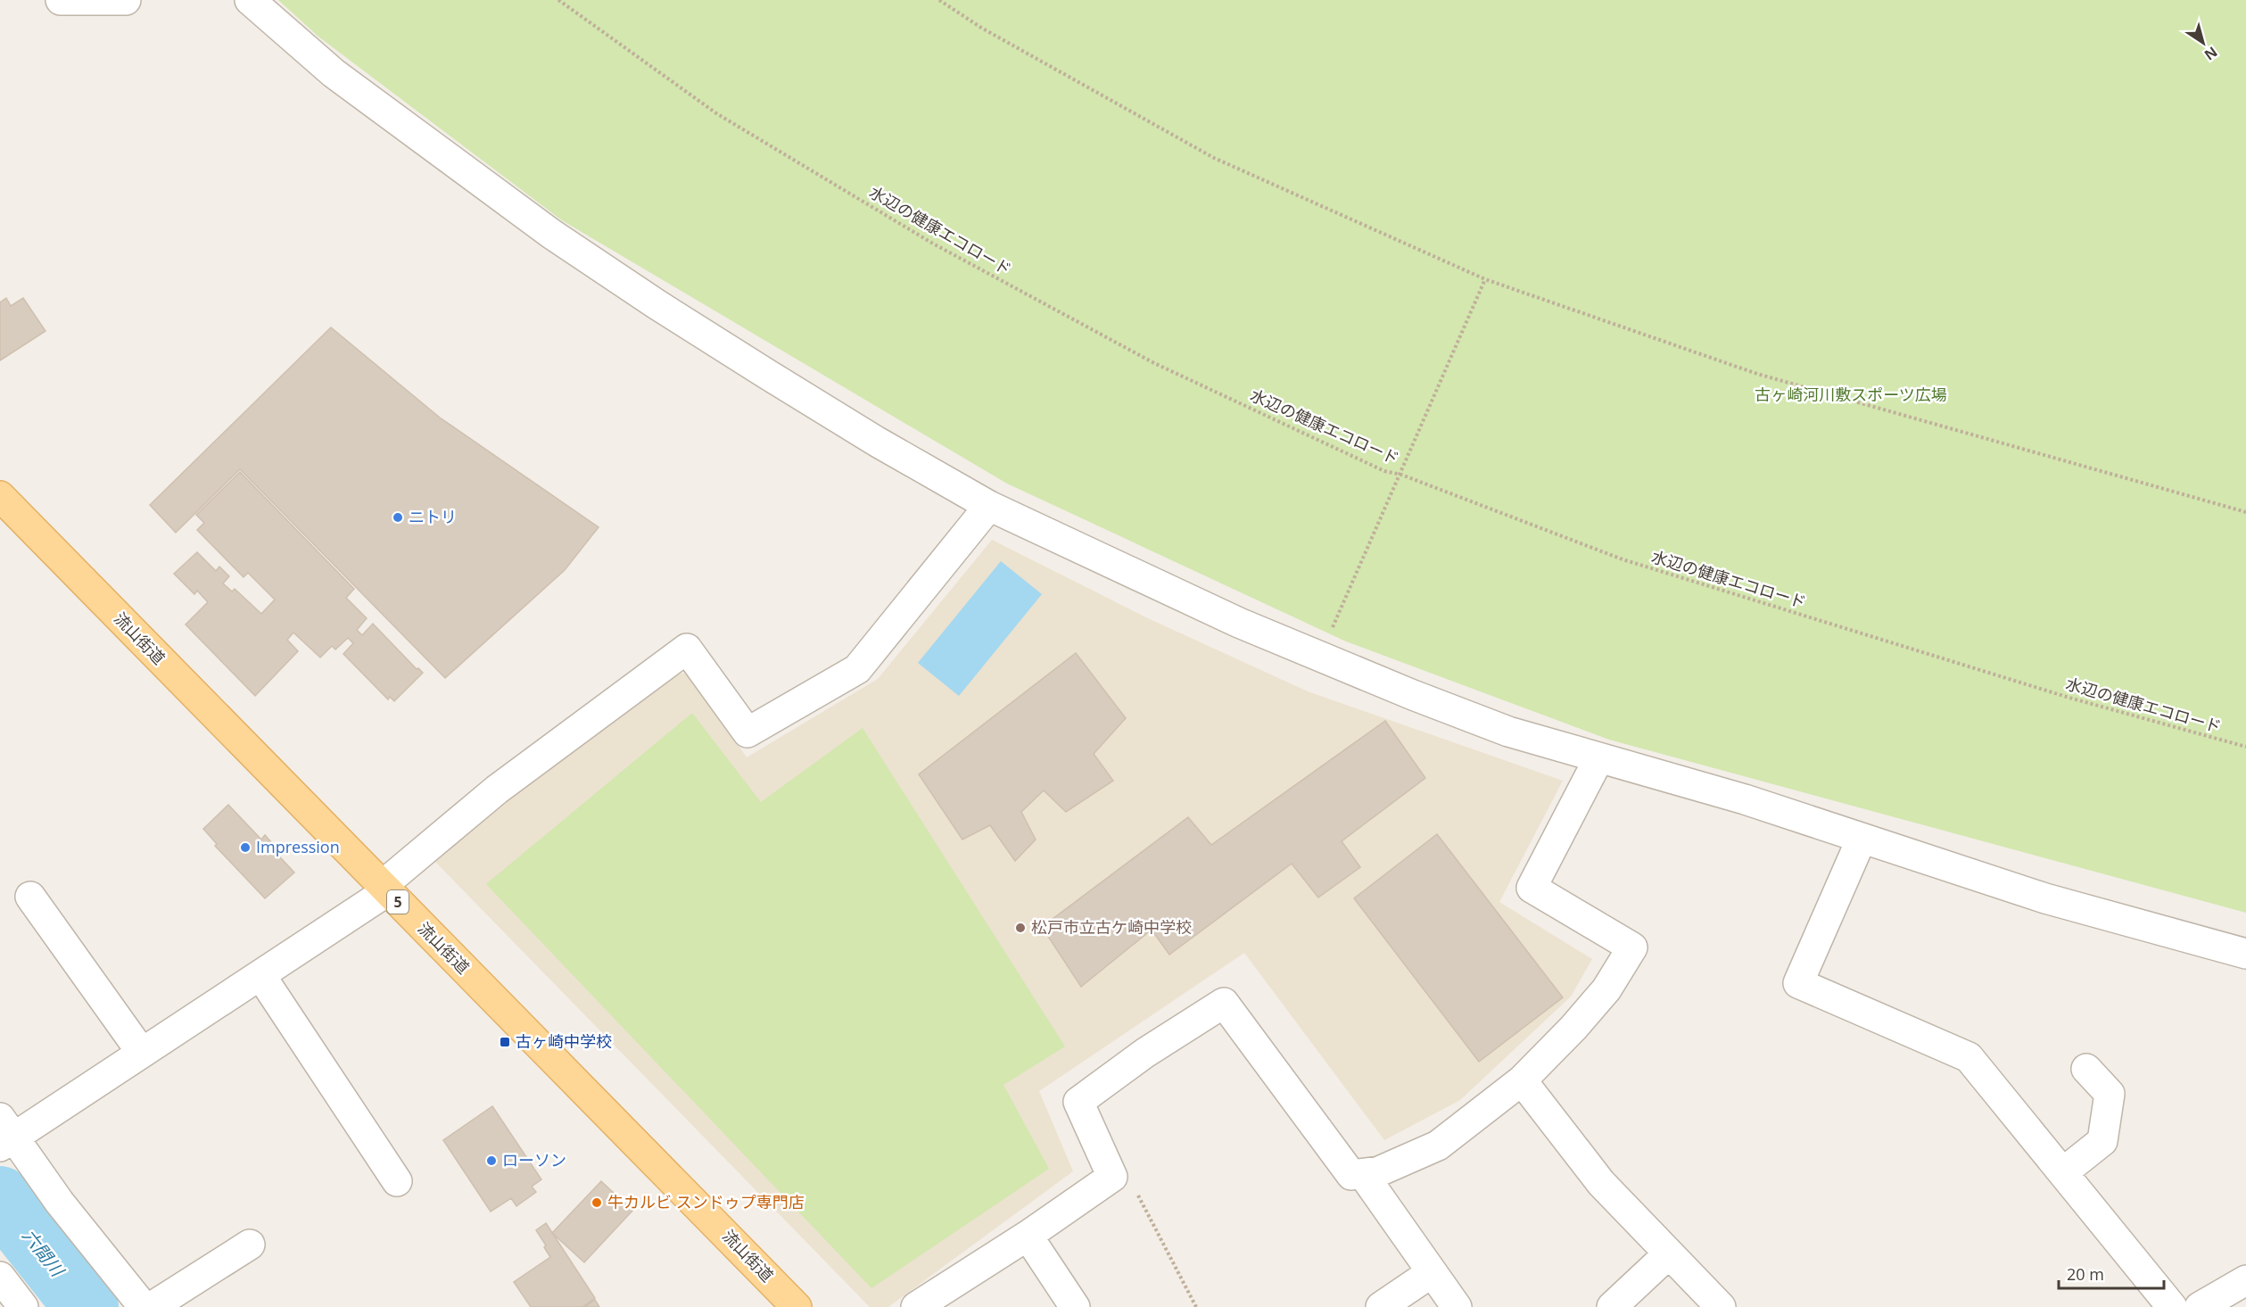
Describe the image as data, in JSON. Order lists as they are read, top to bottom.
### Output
{
  "streets": {
    "main road": ["流山街道", "5"],
    "path": ["水辺の健康エコロード"]
  },
  "water": ["六間川"],
  "parks": ["古ヶ崎河川敷スポーツ広場"],
  "places": {
    "other": [
      "ニトリ",
      "Impression",
      "松戸市立古ケ崎中学校",
      "ローソン",
      "牛カルビ スンドゥプ専門店"
    ],
    "transit": ["古ヶ崎中学校"]
  },
  "scale_bar": "20 m",
  "north": "bottom right"
}
